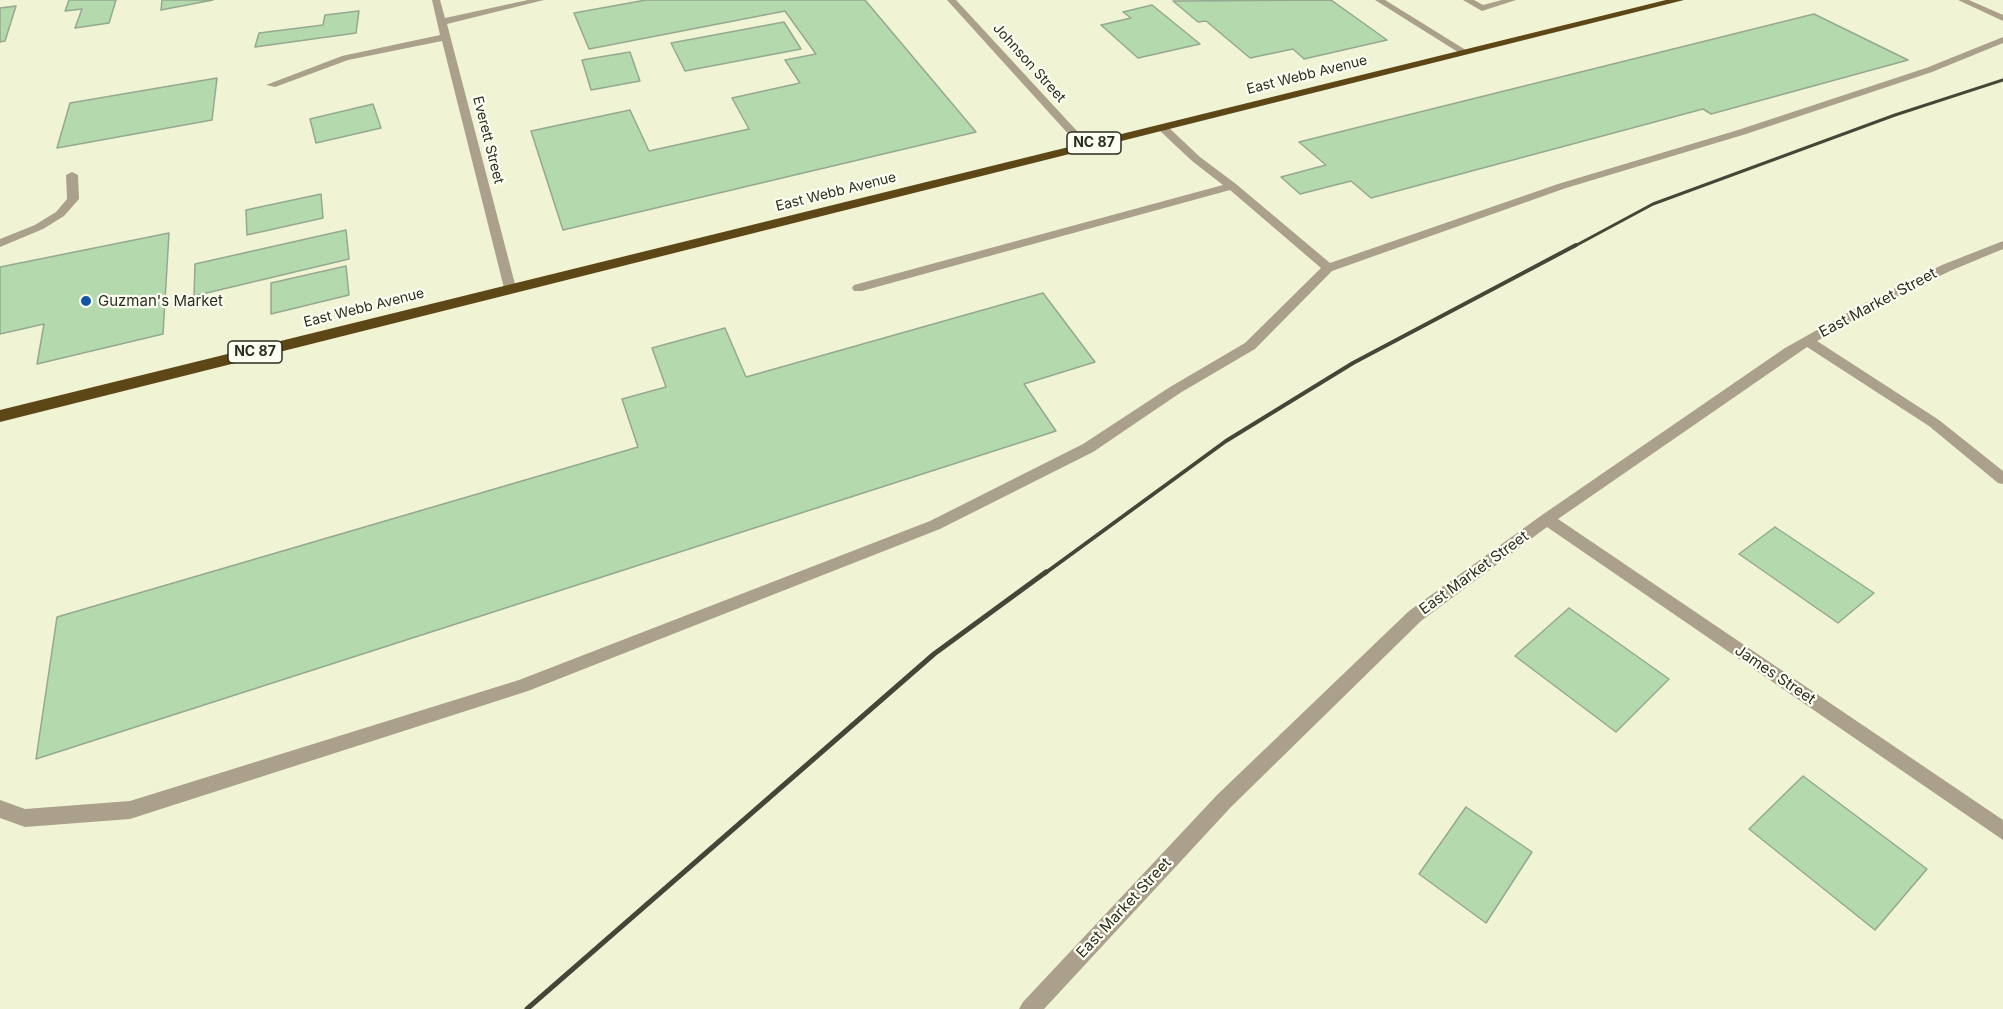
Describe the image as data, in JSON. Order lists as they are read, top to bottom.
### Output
{
  "streets": {
    "highway": ["East Webb Avenue", "NC 87"],
    "street": [
      "Johnson Street",
      "Everett Street",
      "East Market Street",
      "James Street"
    ]
  },
  "crossings": [
    ["Johnson Street", "East Webb Avenue"],
    ["East Webb Avenue", "Everett Street"],
    ["East Market Street", "James Street"]
  ],
  "places": ["Guzman's Market"]
}
